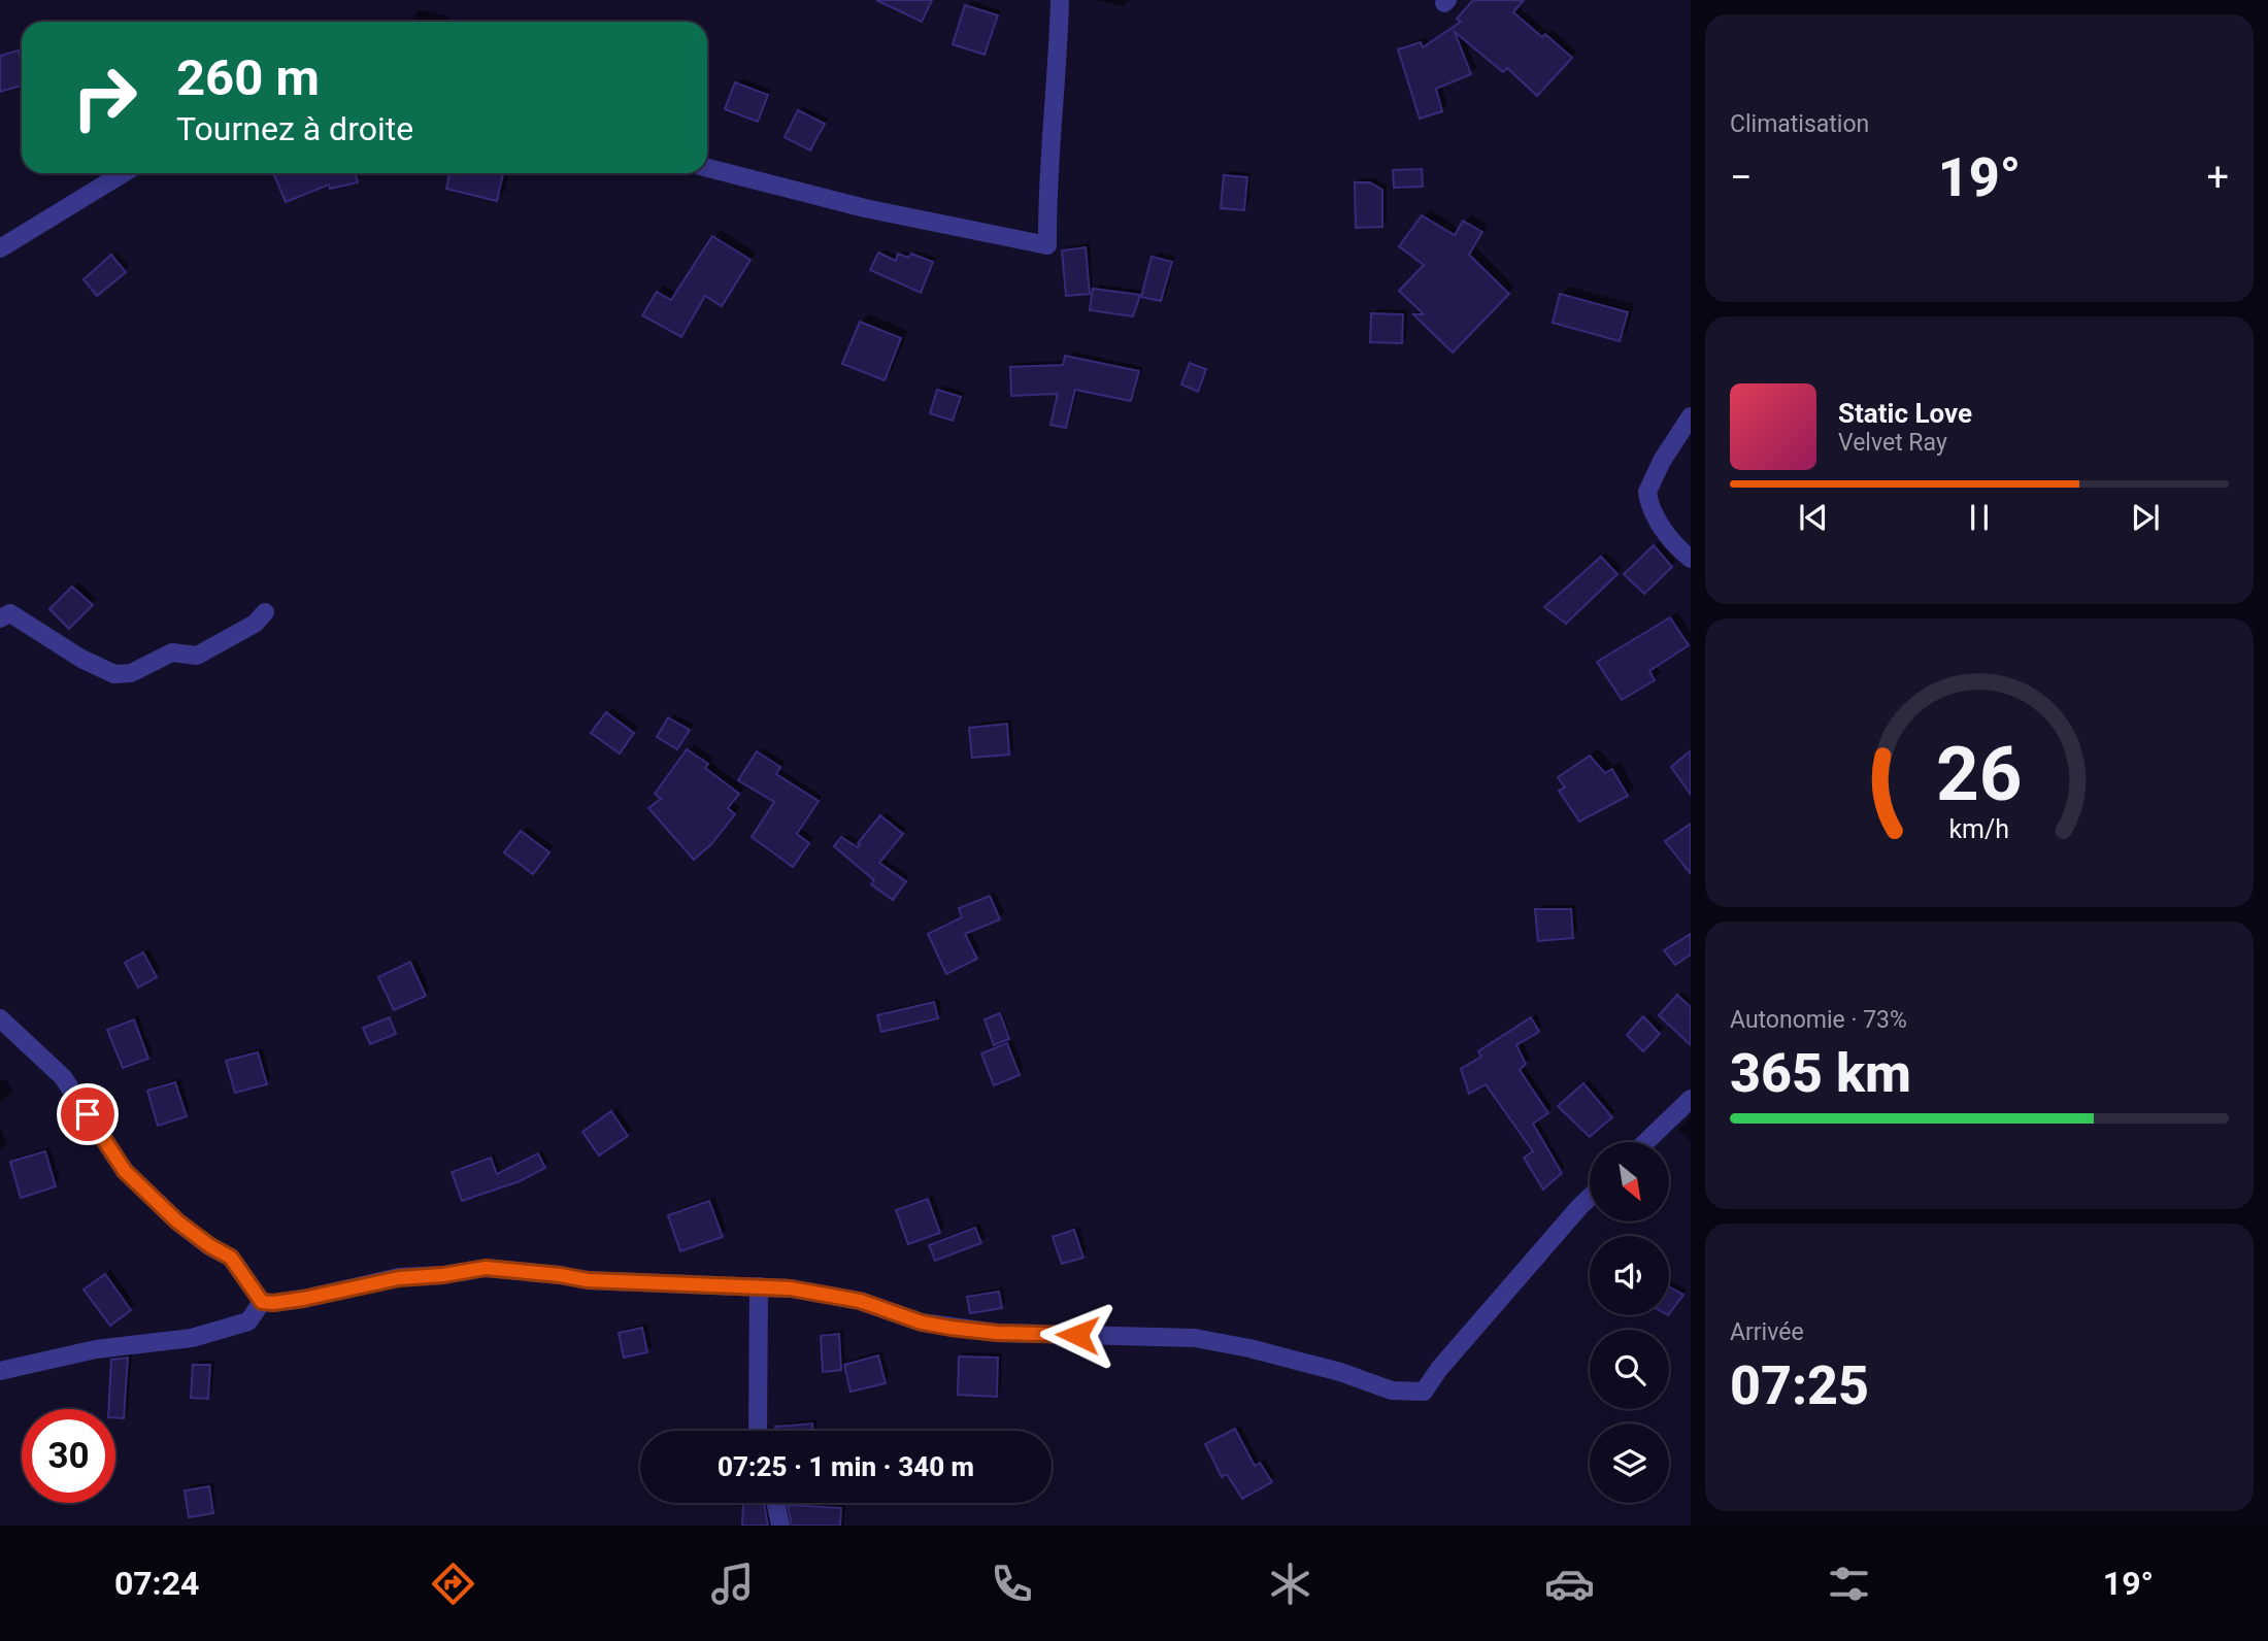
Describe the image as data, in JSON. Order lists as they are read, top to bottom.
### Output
{
  "north": "bottom right",
  "page": {
    "tile": [
      "Climatisation",
      ["Autonomie · 73%", "365 km"],
      ["Arrivée", "07:25"]
    ],
    "turn": ["260 m", "Tournez à droite"],
    "heat": ["−", "19°", "+"],
    "song": ["Static Love", "Velvet Ray"],
    "limit": "30",
    "trip": "07:25 · 1 min · 340 m",
    "tabs": ["07:24", "19°"],
    "gauge": ["26", "km/h"]
  }
}
